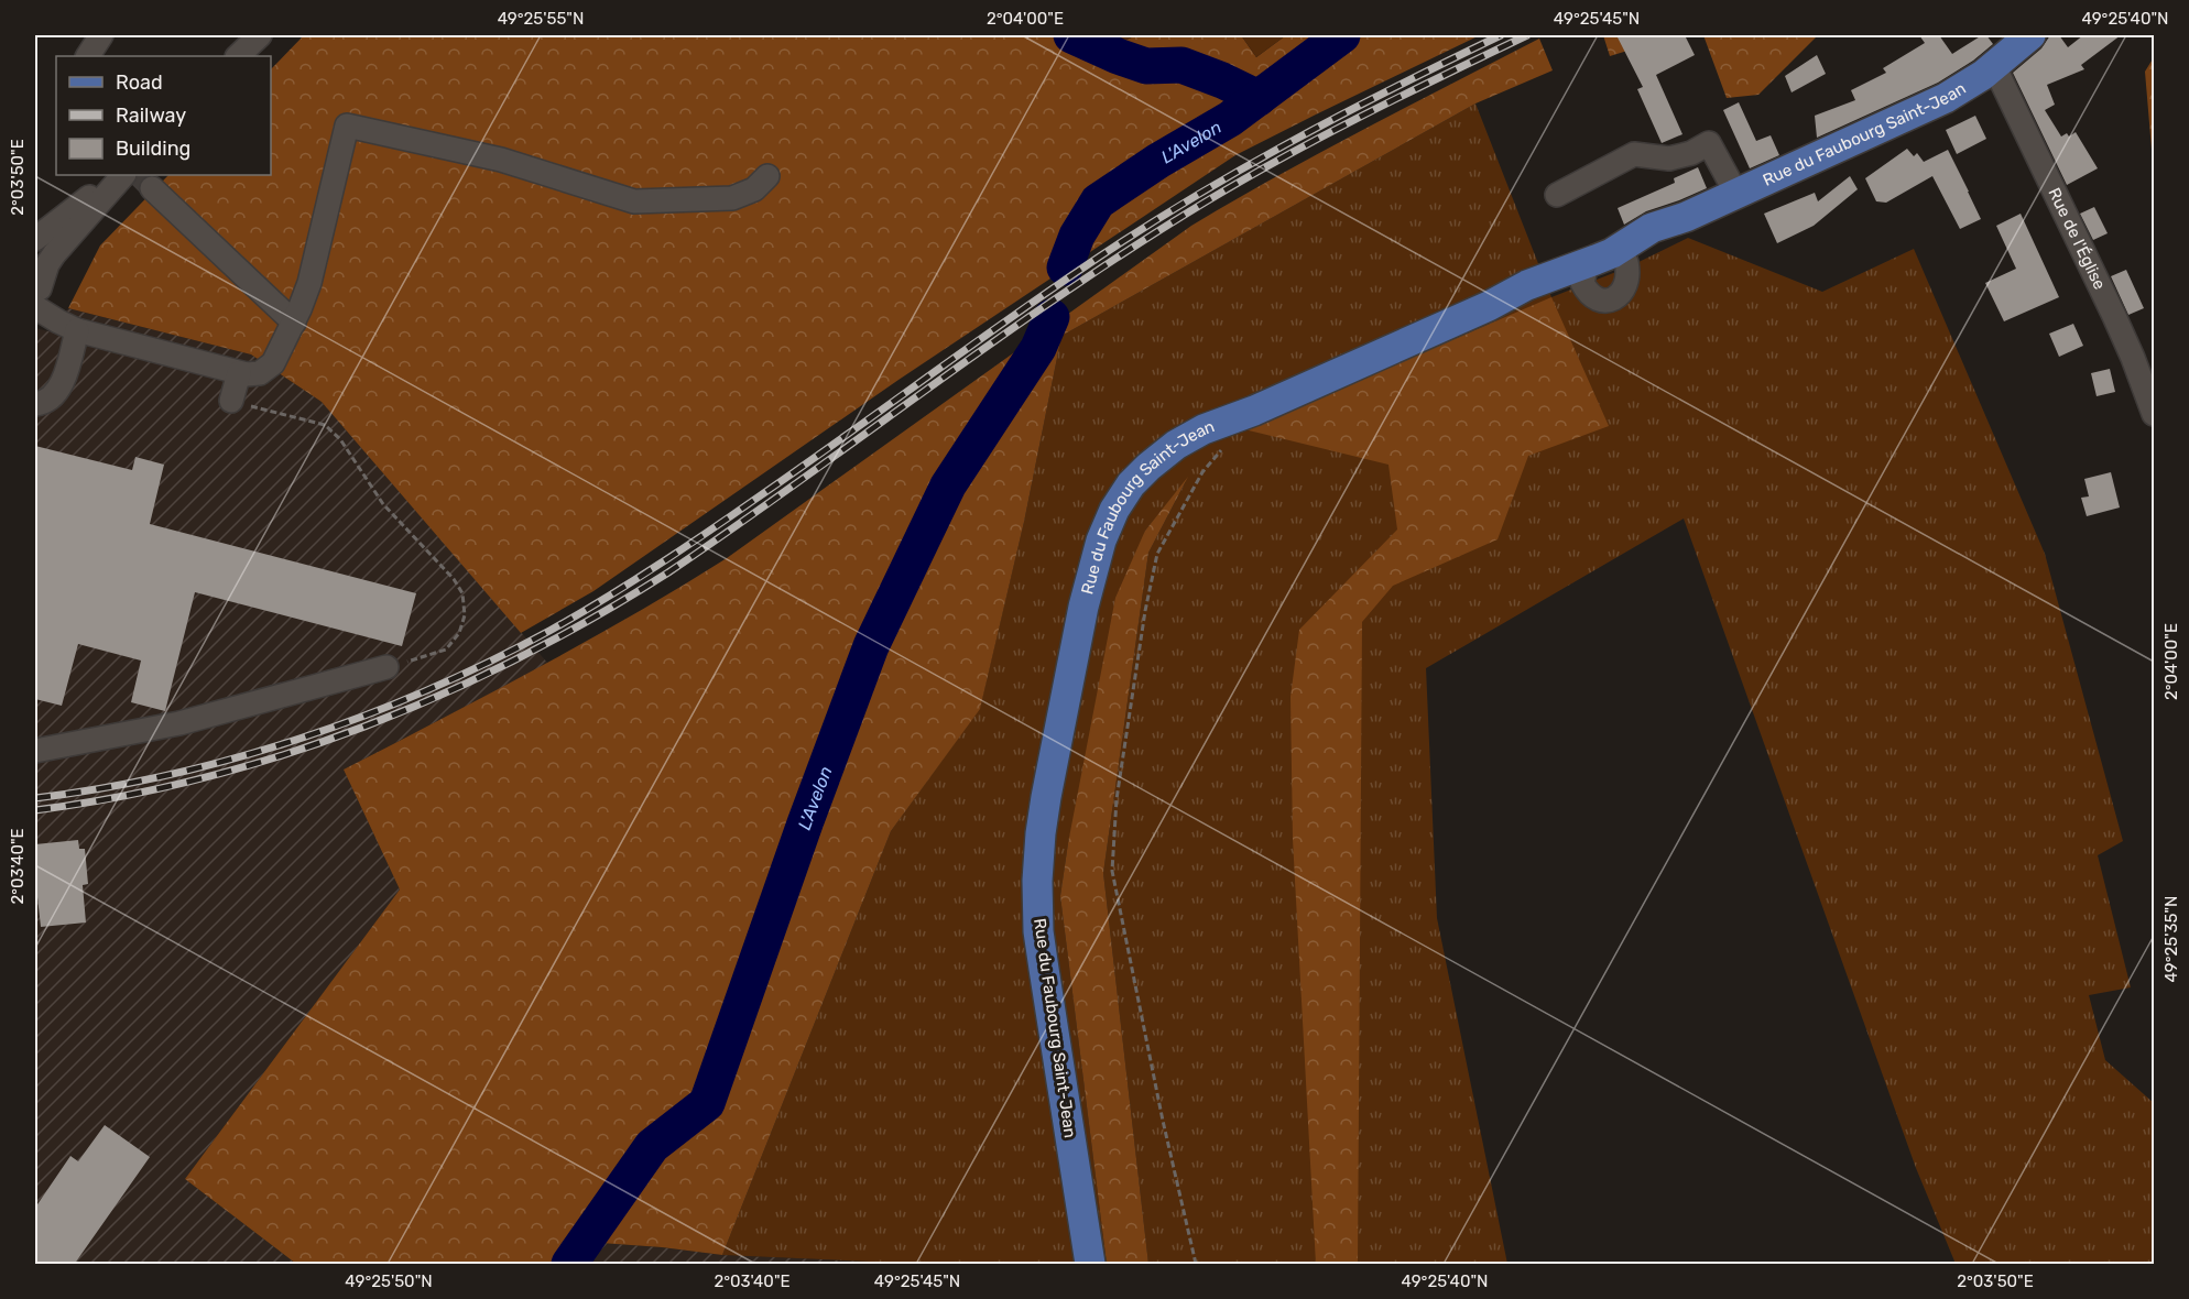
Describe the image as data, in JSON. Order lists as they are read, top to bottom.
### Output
{
  "streets": {
    "main road": ["Rue du Faubourg Saint-Jean"],
    "street": ["Rue de l'Église"]
  },
  "crossings": [
    ["Rue du Faubourg Saint-Jean", "Rue de l'Église"]
  ],
  "water": ["L'Avelon"],
  "legend": ["Road", "Railway", "Building"],
  "coordinates": [
    "49°25'55\"N",
    "2°04'00\"E",
    "49°25'45\"N",
    "49°25'40\"N",
    "2°03'50\"E",
    "2°03'40\"E",
    "49°25'35\"N",
    "49°25'50\"N"
  ]
}
